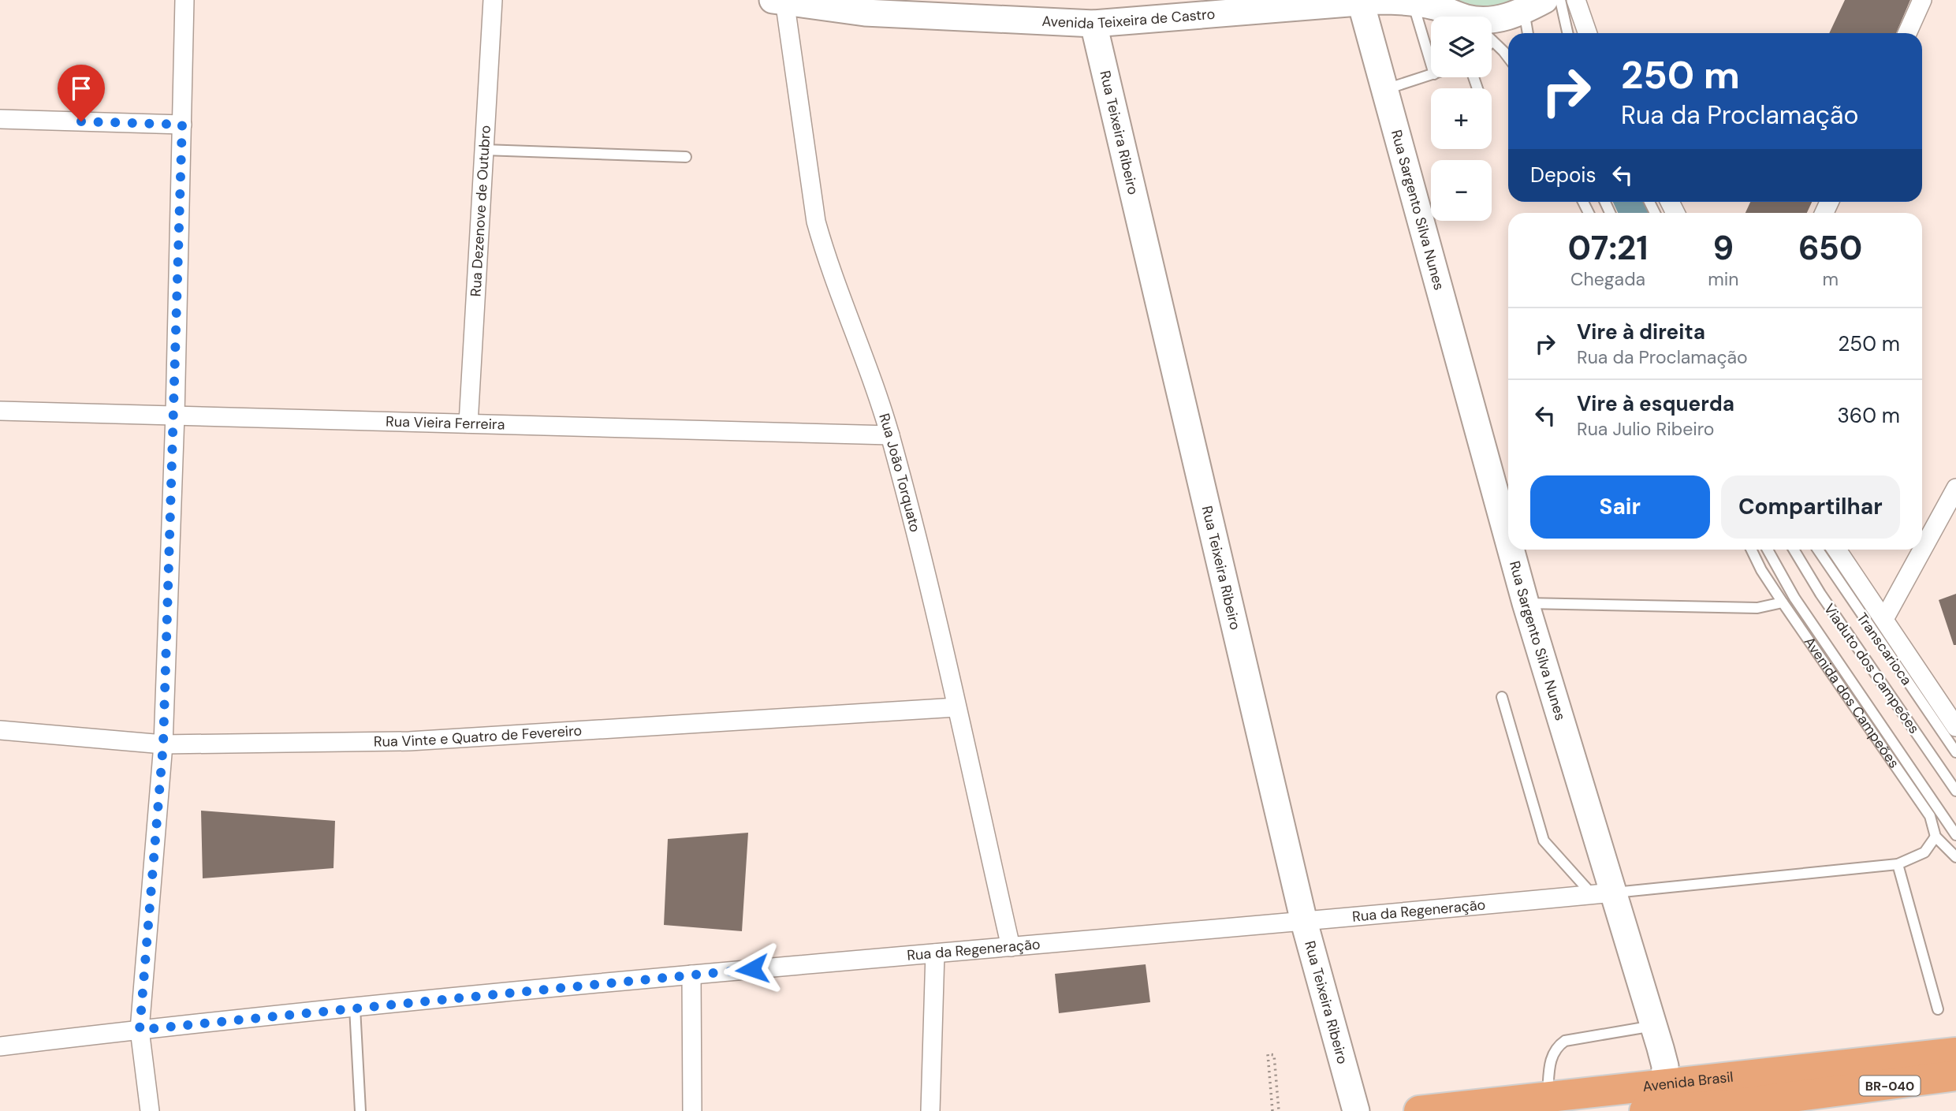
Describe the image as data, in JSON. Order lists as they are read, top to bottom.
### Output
{
  "streets": {
    "highway": ["Avenida Brasil", "BR-040"],
    "street": [
      "Avenida Teixeira de Castro",
      "Rua Teixeira Ribeiro",
      "Rua Sargento Silva Nunes",
      "Rua Dezenove de Outubro",
      "Rua Vieira Ferreira",
      "Rua João Torquato",
      "Rua Vinte e Quatro de Fevereiro",
      "Rua da Regeneração"
    ],
    "lane": ["Transcarioca", "Viaduto dos Campeões", "Avenida dos Campeões"]
  },
  "crossings": [
    ["Avenida Teixeira de Castro", "Rua Teixeira Ribeiro"],
    ["Avenida Teixeira de Castro", "Rua Sargento Silva Nunes"],
    ["Avenida Teixeira de Castro", "Rua João Torquato"],
    ["Rua Teixeira Ribeiro", "Rua da Regeneração"],
    ["Rua Sargento Silva Nunes", "Rua da Regeneração"],
    ["Rua Sargento Silva Nunes", "Avenida Brasil"],
    ["Rua Dezenove de Outubro", "Rua Vieira Ferreira"],
    ["Rua Vieira Ferreira", "Rua João Torquato"],
    ["Rua João Torquato", "Rua Vinte e Quatro de Fevereiro"],
    ["Rua João Torquato", "Rua da Regeneração"],
    ["Avenida dos Campeões", "Rua da Regeneração"]
  ],
  "page": {
    "map_buttons": ["+", "−"],
    "turn": ["250 m", "Rua da Proclamação"],
    "then": "Depois",
    "eta": [
      "07:21",
      "Chegada",
      "9",
      "min",
      "650",
      "m"
    ],
    "list": [
      {
        "name": "Vire à direita",
        "note": "Rua da Proclamação",
        "value": "250 m"
      },
      {
        "name": "Vire à esquerda",
        "note": "Rua Julio Ribeiro",
        "value": "360 m"
      }
    ],
    "buttons": ["Sair", "Compartilhar"]
  }
}
